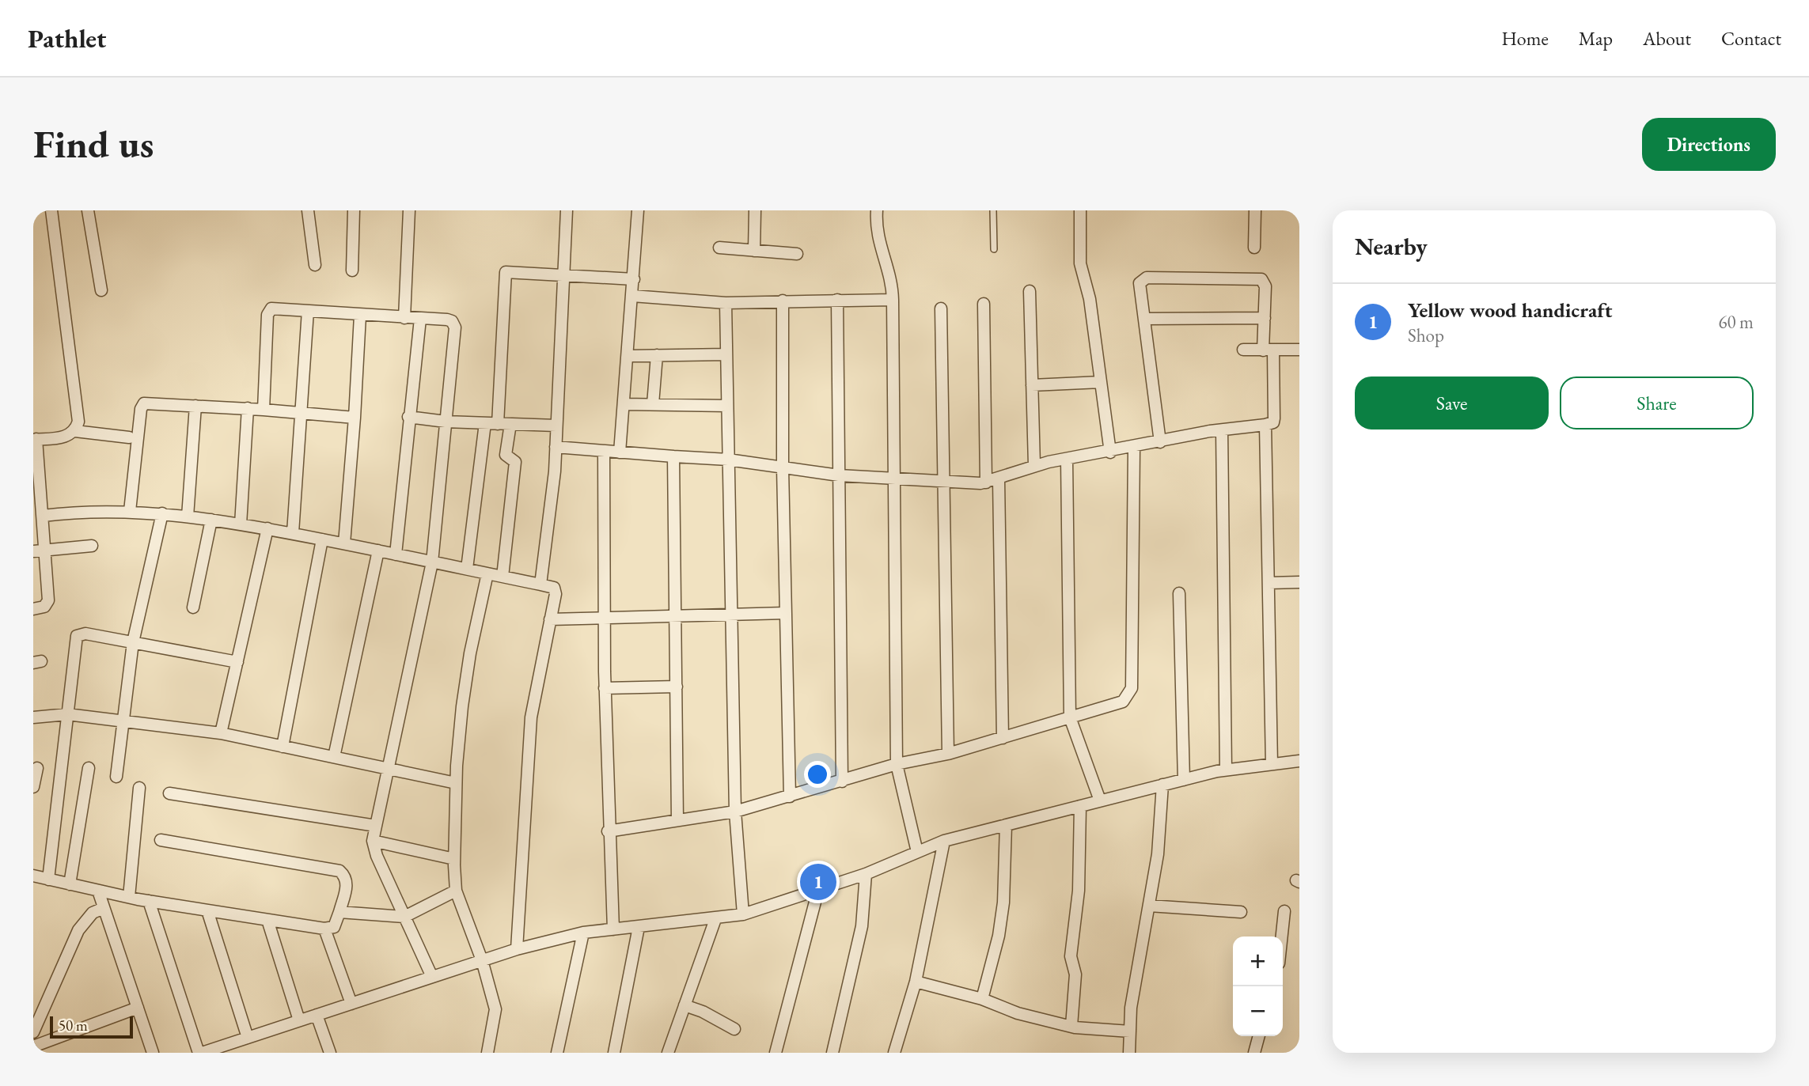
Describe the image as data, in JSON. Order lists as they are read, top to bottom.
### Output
{
  "scale_bar": "50 m",
  "page": {
    "header": "Pathlet",
    "nav": [
      "Home",
      "Map",
      "About",
      "Contact"
    ],
    "buttons": [
      "Directions",
      ["Save", "Share"]
    ],
    "title": "Find us",
    "heading": "Nearby",
    "list": [
      {
        "mark": "1",
        "name": "Yellow wood handicraft",
        "note": "Shop",
        "value": "60 m"
      }
    ],
    "pins": "1",
    "map_buttons": ["+", "−"],
    "scale": "50 m"
  }
}
